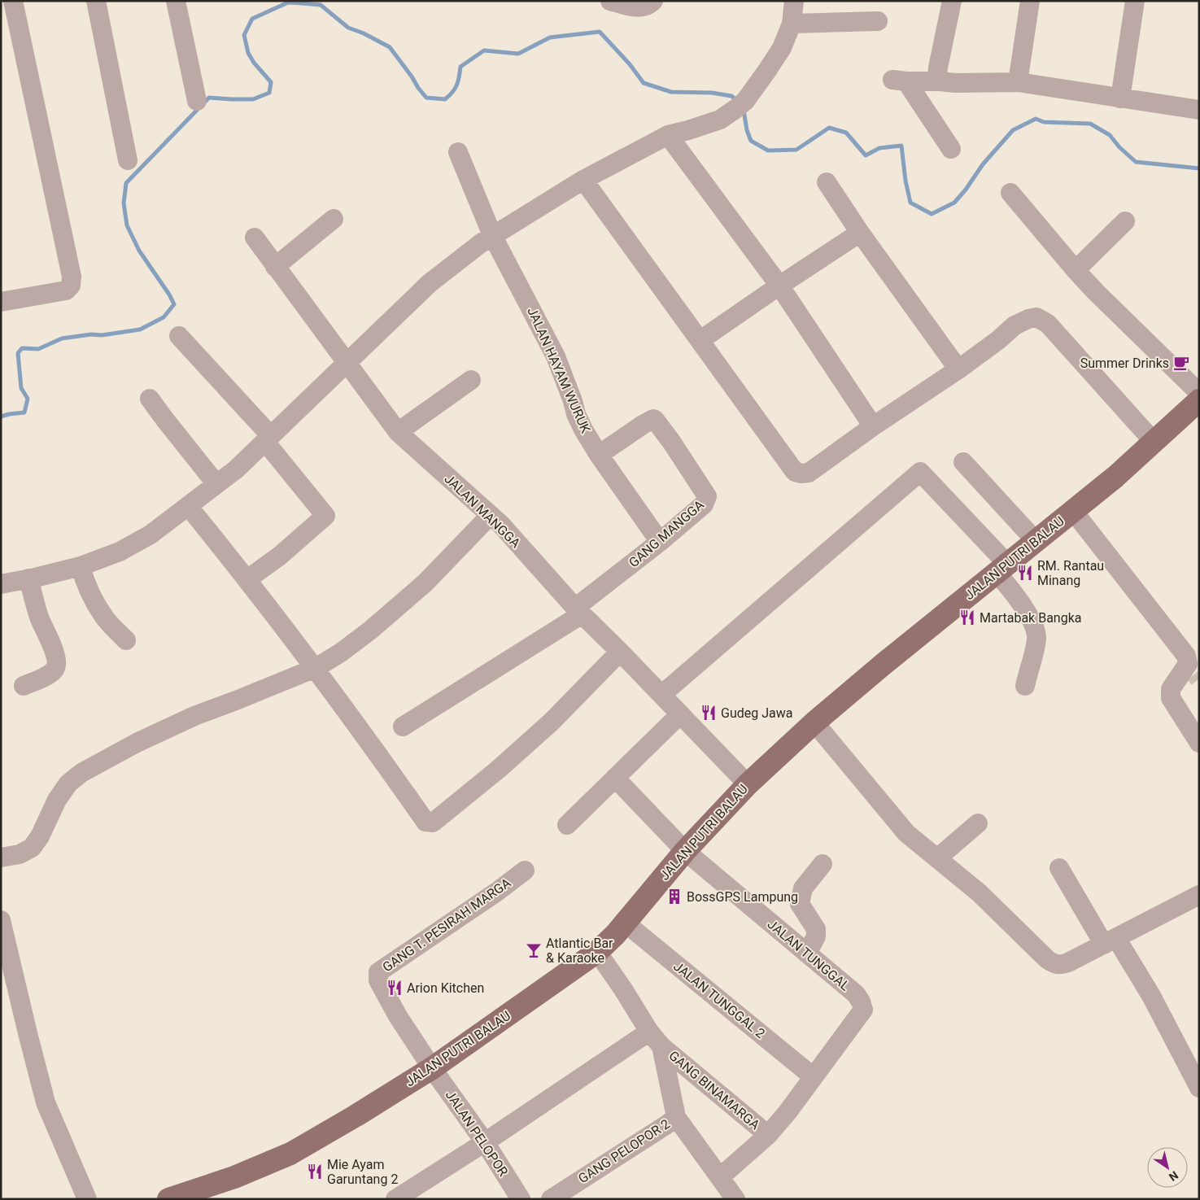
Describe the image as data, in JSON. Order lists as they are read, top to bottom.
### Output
{
  "streets": {
    "main road": ["JALAN PUTRI BALAU"],
    "street": [
      "JALAN HAYAM WURUK",
      "JALAN MANGGA",
      "GANG MANGGA",
      "GANG T. PESIRAH MARGA",
      "JALAN TUNGGAL",
      "JALAN TUNGGAL 2",
      "GANG BINAMARGA",
      "JALAN PELOPOR",
      "GANG PELOPOR 2"
    ]
  },
  "crossings": [
    ["JALAN HAYAM WURUK", "GANG MANGGA"],
    ["JALAN MANGGA", "GANG MANGGA"],
    ["JALAN MANGGA", "JALAN PUTRI BALAU"],
    ["JALAN PUTRI BALAU", "GANG T. PESIRAH MARGA"],
    ["JALAN PUTRI BALAU", "JALAN TUNGGAL"],
    ["JALAN PUTRI BALAU", "JALAN TUNGGAL 2"],
    ["JALAN PUTRI BALAU", "GANG BINAMARGA"],
    ["JALAN PUTRI BALAU", "JALAN PELOPOR"],
    ["GANG T. PESIRAH MARGA", "JALAN PELOPOR"],
    ["JALAN TUNGGAL", "JALAN TUNGGAL 2"]
  ],
  "places": {
    "cafe": ["Summer Drinks"],
    "restaurant": [
      "RM. Rantau Minang",
      "Martabak Bangka",
      "Gudeg Jawa",
      "Arion Kitchen",
      "Mie Ayam Garuntang 2"
    ],
    "building": ["BossGPS Lampung"],
    "bar": ["Atlantic Bar & Karaoke"]
  },
  "north": "bottom right"
}
